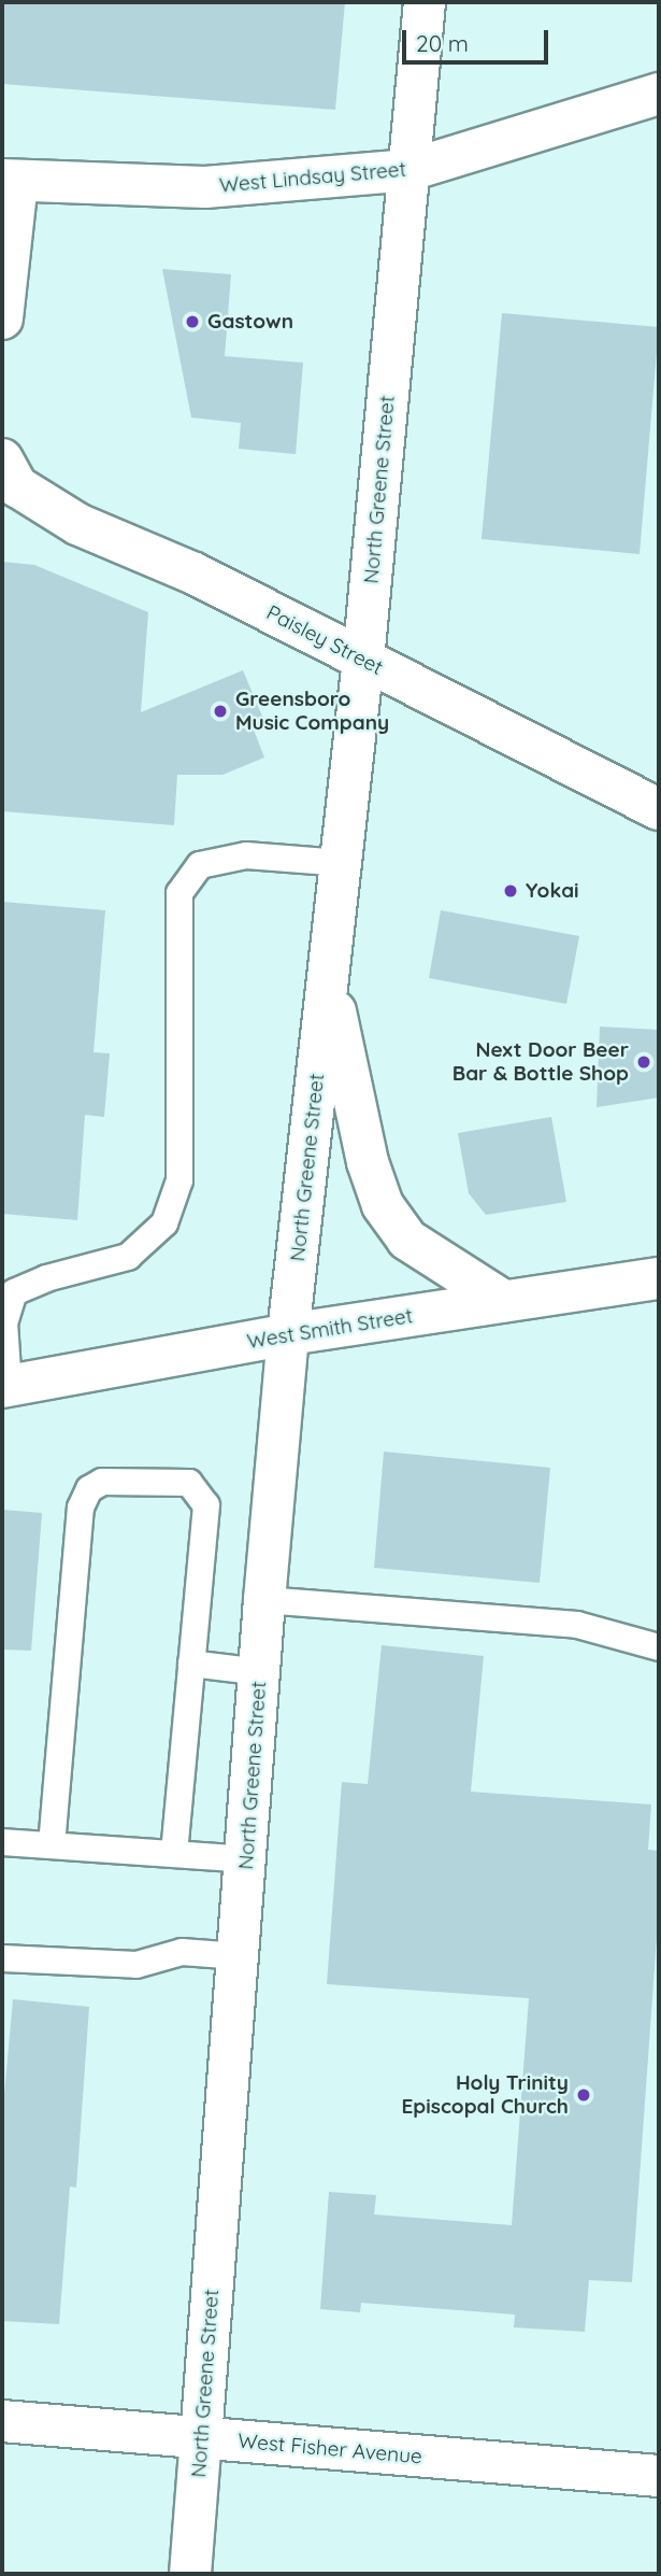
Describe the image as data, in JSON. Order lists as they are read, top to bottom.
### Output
{
  "streets": {
    "street": [
      "West Lindsay Street",
      "North Greene Street",
      "Paisley Street",
      "West Smith Street",
      "West Fisher Avenue"
    ]
  },
  "crossings": [
    ["West Lindsay Street", "North Greene Street"],
    ["North Greene Street", "Paisley Street"],
    ["North Greene Street", "West Smith Street"],
    ["North Greene Street", "West Fisher Avenue"]
  ],
  "places": [
    "Gastown",
    "Greensboro Music Company",
    "Yokai",
    "Next Door Beer Bar & Bottle Shop",
    "Holy Trinity Episcopal Church"
  ],
  "scale_bar": "20 m"
}
